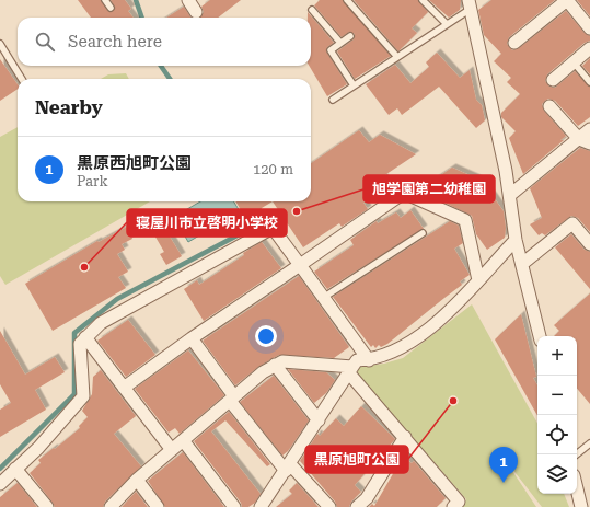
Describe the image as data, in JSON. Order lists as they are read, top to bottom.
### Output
{
  "places": ["旭学園第二幼稚園", "寝屋川市立啓明小学校", "黒原旭町公園"],
  "page": {
    "search": "Search here",
    "heading": "Nearby",
    "list": [
      {
        "mark": "1",
        "name": "黒原西旭町公園",
        "note": "Park",
        "value": "120 m"
      }
    ],
    "map_buttons": ["+", "−"],
    "pins": "1"
  }
}
